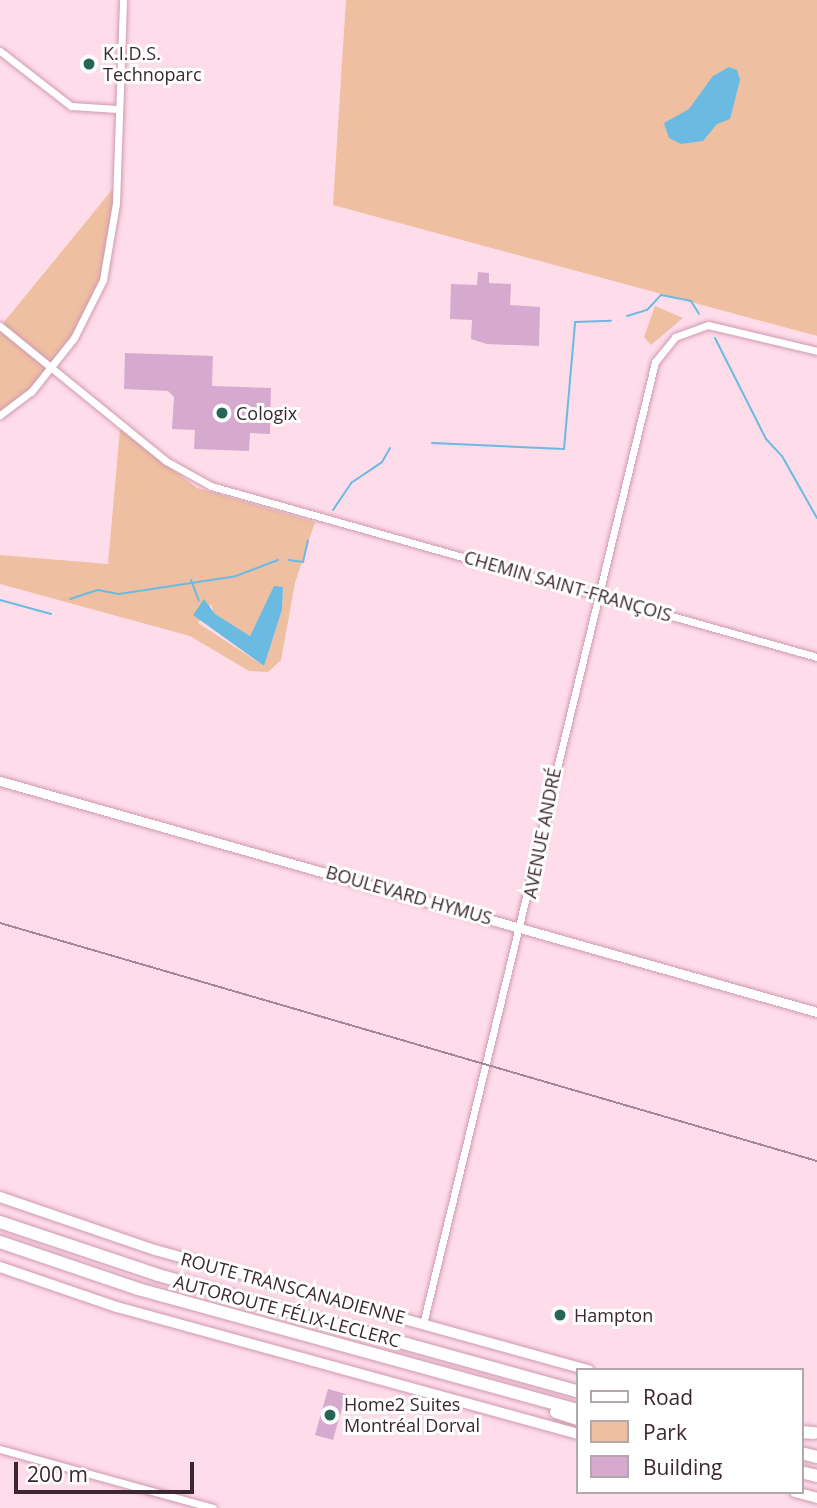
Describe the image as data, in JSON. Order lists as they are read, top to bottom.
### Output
{
  "streets": {
    "highway": ["AUTOROUTE FÉLIX-LECLERC"],
    "main road": ["ROUTE TRANSCANADIENNE"],
    "street": ["CHEMIN SAINT-FRANÇOIS", "AVENUE ANDRÉ", "BOULEVARD HYMUS"]
  },
  "crossings": [
    ["CHEMIN SAINT-FRANÇOIS", "AVENUE ANDRÉ"],
    ["AVENUE ANDRÉ", "BOULEVARD HYMUS"],
    ["AVENUE ANDRÉ", "ROUTE TRANSCANADIENNE"]
  ],
  "places": [
    "K.I.D.S. Technoparc",
    "Cologix",
    "Hampton",
    "Home2 Suites Montréal Dorval"
  ],
  "legend": ["Road", "Park", "Building"],
  "scale_bar": "200 m"
}
